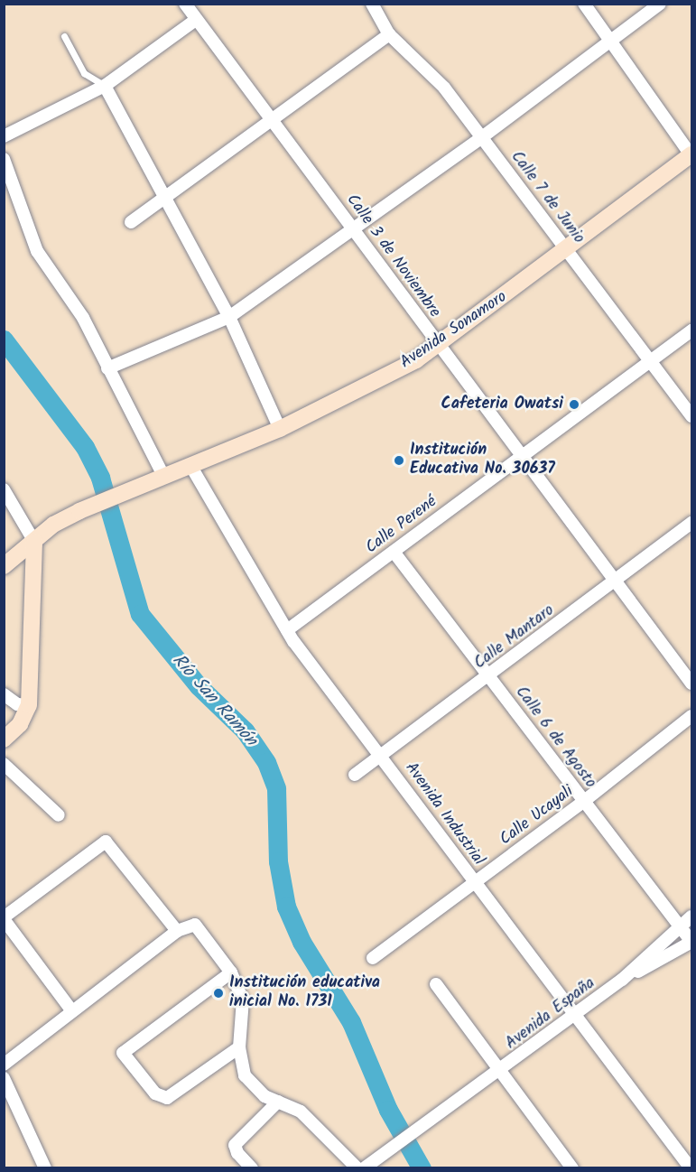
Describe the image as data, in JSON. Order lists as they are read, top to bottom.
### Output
{
  "streets": {
    "main road": ["Avenida Sonamoro"],
    "street": [
      "Calle 7 de Junio",
      "Calle 3 de Noviembre",
      "Calle Perené",
      "Calle Mantaro",
      "Calle 6 de Agosto",
      "Avenida Industrial",
      "Calle Ucayali",
      "Avenida España"
    ]
  },
  "crossings": [
    ["Calle 7 de Junio", "Avenida Sonamoro"],
    ["Calle 7 de Junio", "Calle Perené"],
    ["Calle 3 de Noviembre", "Avenida Sonamoro"],
    ["Calle 3 de Noviembre", "Calle Perené"],
    ["Calle 3 de Noviembre", "Calle Mantaro"],
    ["Avenida Sonamoro", "Avenida Industrial"],
    ["Calle Perené", "Calle 6 de Agosto"],
    ["Calle Perené", "Avenida Industrial"],
    ["Calle Mantaro", "Calle 6 de Agosto"],
    ["Calle Mantaro", "Avenida Industrial"],
    ["Calle 6 de Agosto", "Calle Ucayali"],
    ["Calle 6 de Agosto", "Avenida España"],
    ["Avenida Industrial", "Calle Ucayali"],
    ["Avenida Industrial", "Avenida España"]
  ],
  "water": ["Río San Ramón"],
  "places": ["Cafeteria Owatsi", "Institución Educativa No. 30637", "Institución educativa inicial No. 1731"]
}
